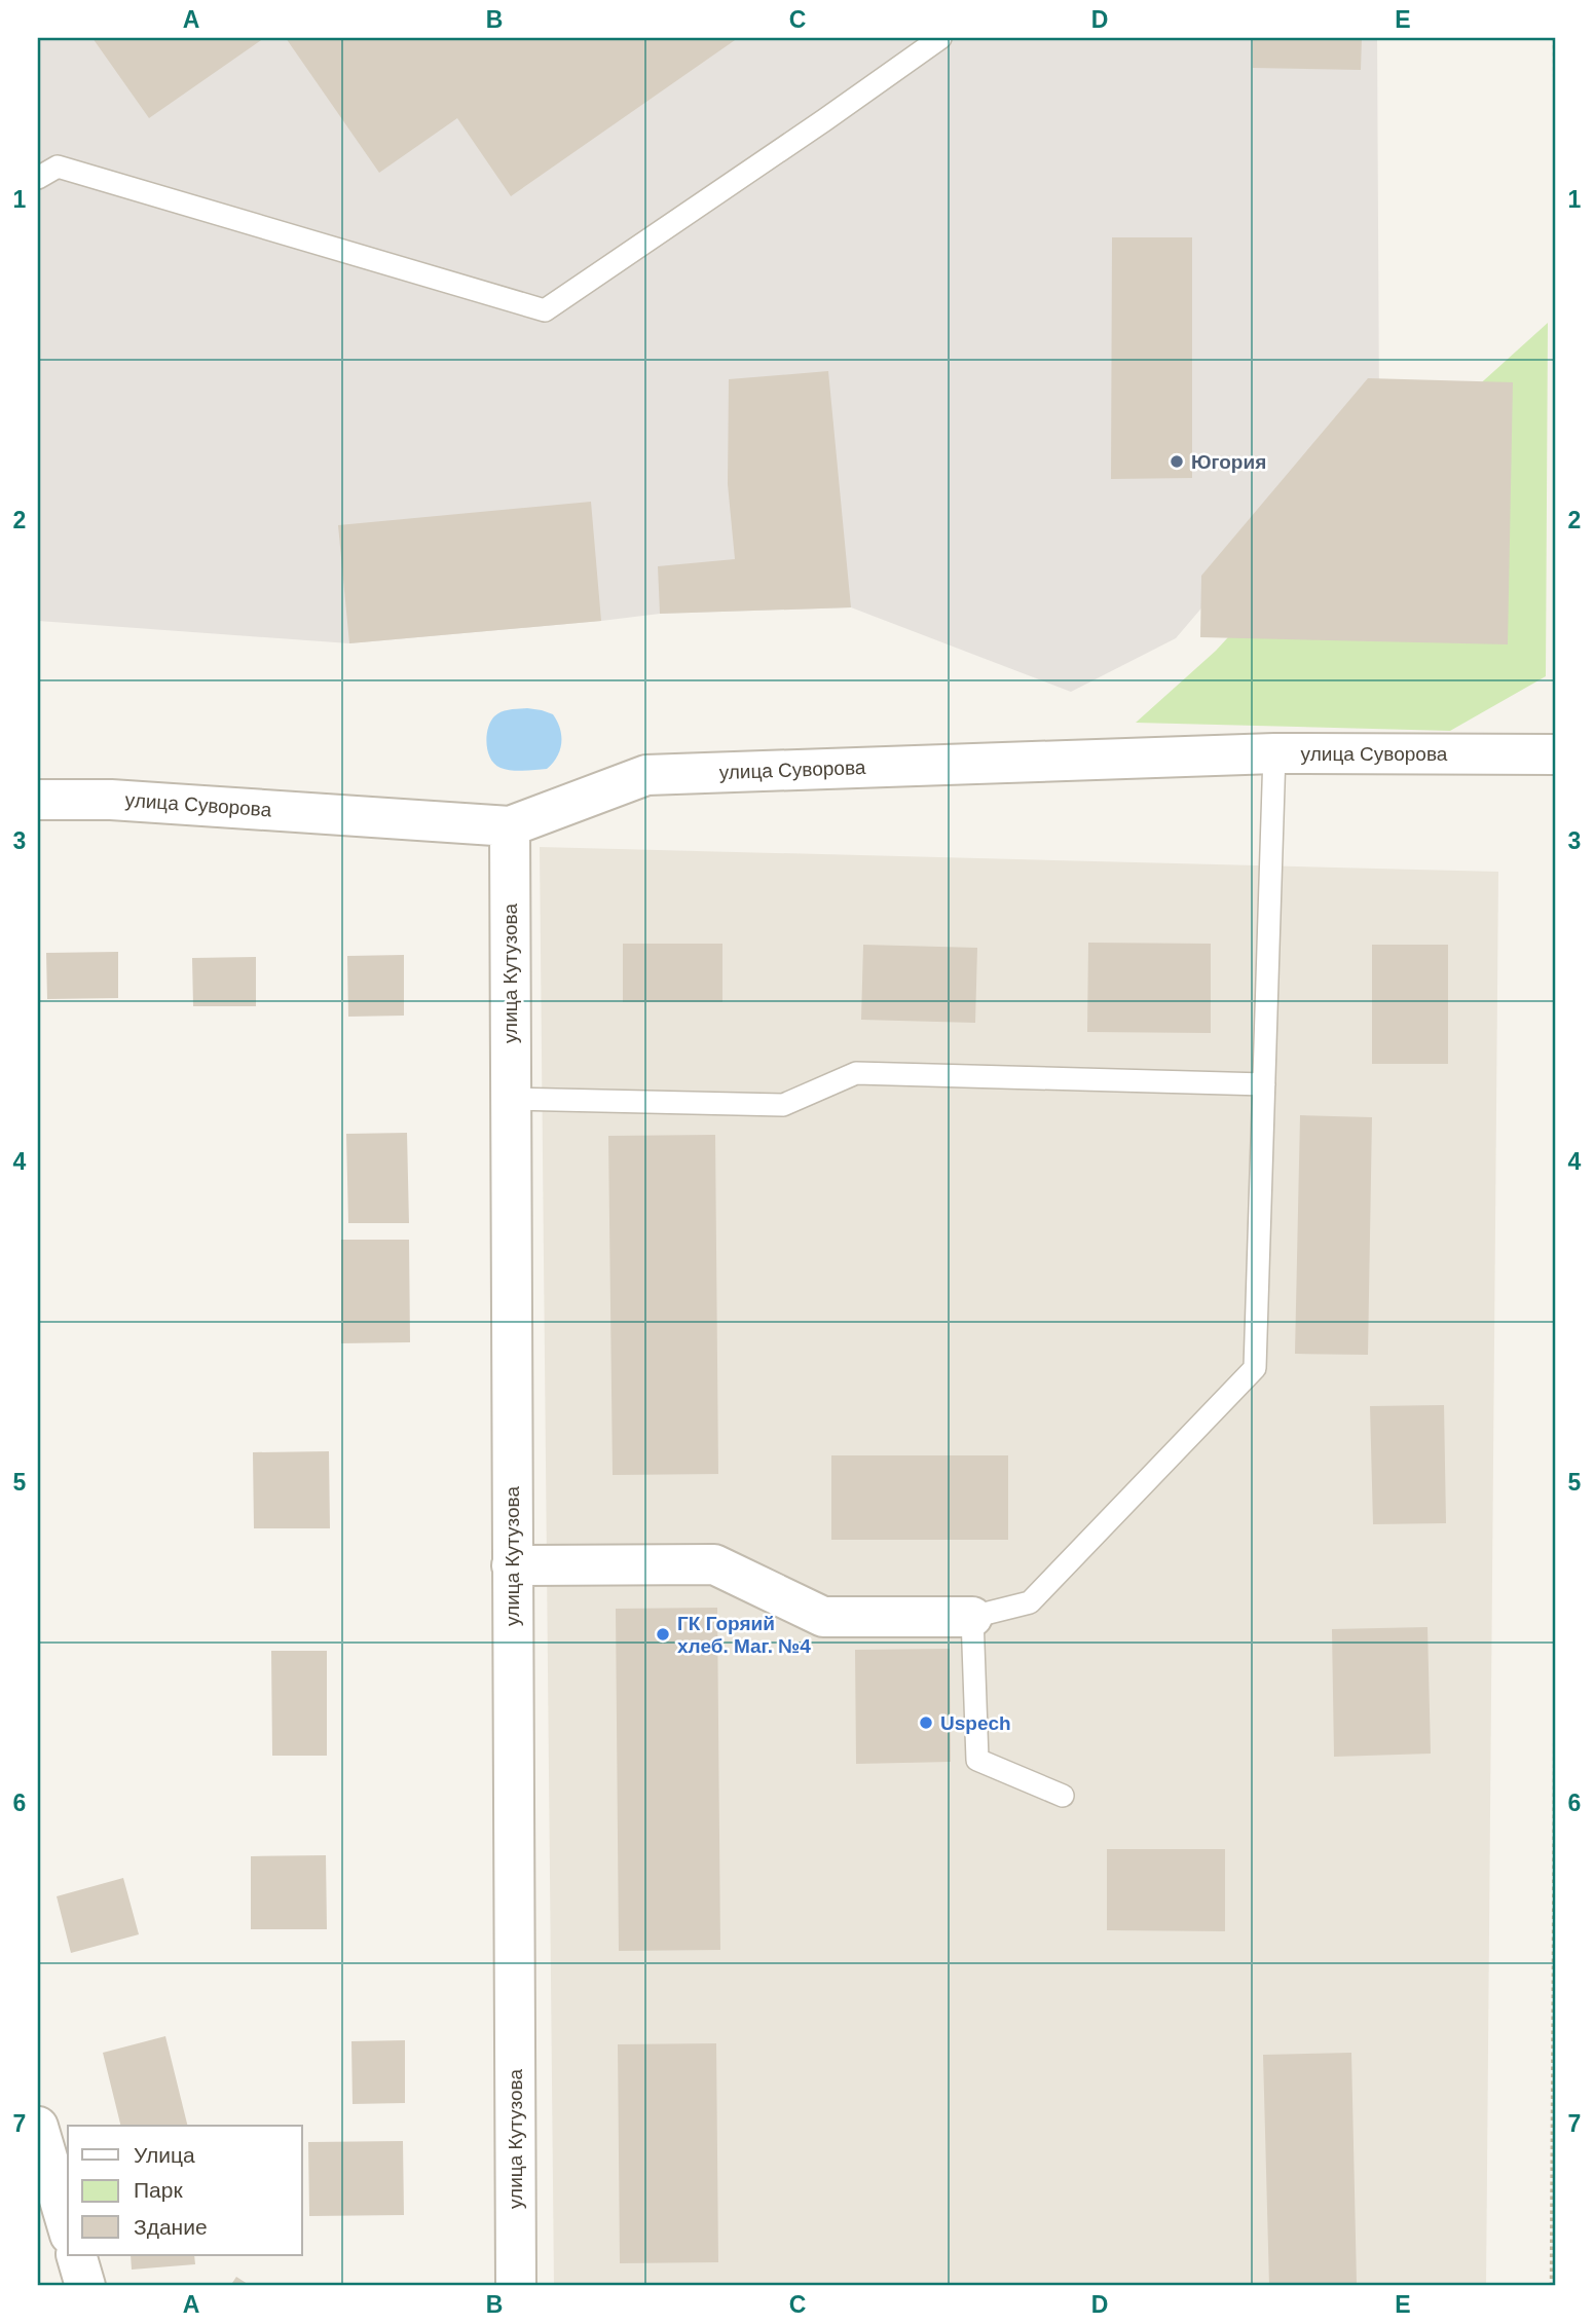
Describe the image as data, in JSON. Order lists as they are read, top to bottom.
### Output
{
  "streets": {
    "street": ["улица Суворова", "улица Кутузова"]
  },
  "crossings": [
    ["улица Суворова", "улица Кутузова"]
  ],
  "places": ["Югория", "ГК Горяий хлеб. Маг. №4", "Uspech"],
  "legend": ["Улица", "Парк", "Здание"],
  "grid": {
    "columns": [
      "A",
      "B",
      "C",
      "D",
      "E"
    ],
    "rows": [
      "1",
      "2",
      "3",
      "4",
      "5",
      "6",
      "7"
    ]
  }
}
